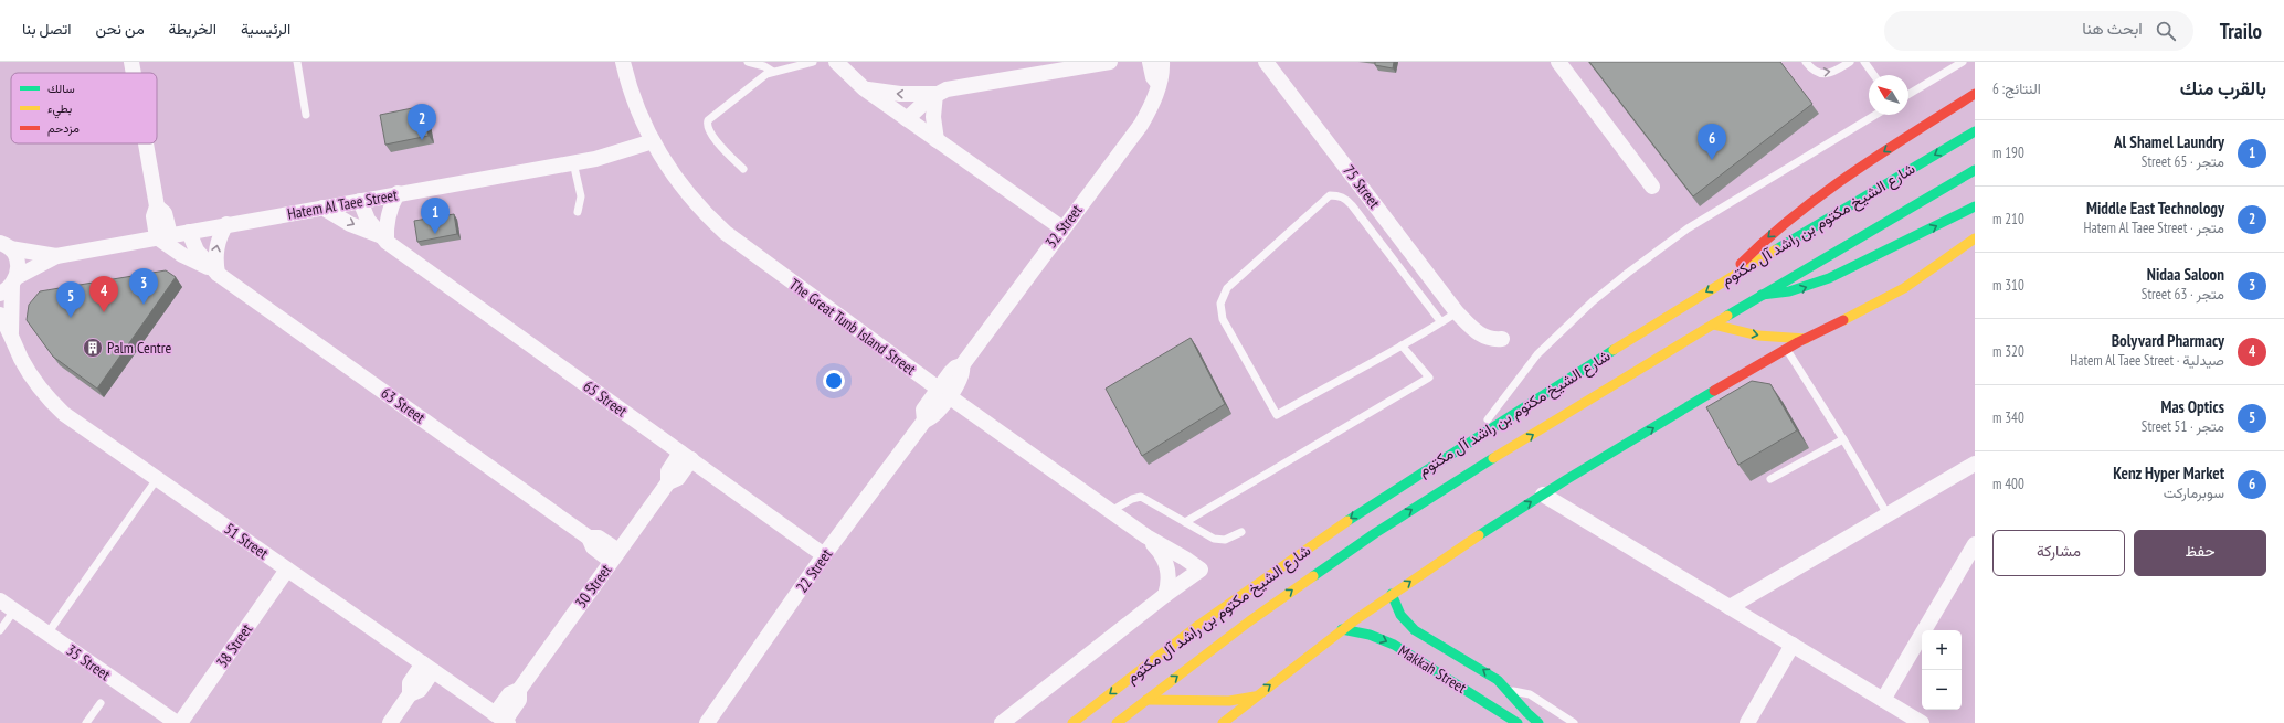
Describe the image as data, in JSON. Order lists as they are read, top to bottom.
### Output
{
  "streets": {
    "main road": ["شارع الشيخ مكتوم بن راشد آل مكتوم", "Makkah Street"],
    "street": [
      "75 Street",
      "Hatem Al Taee Street",
      "32 Street",
      "The Great Tunb Island Street",
      "65 Street",
      "63 Street",
      "51 Street",
      "22 Street",
      "30 Street",
      "38 Street",
      "35 Street"
    ]
  },
  "crossings": [
    ["Hatem Al Taee Street", "The Great Tunb Island Street"],
    ["Hatem Al Taee Street", "65 Street"],
    ["Hatem Al Taee Street", "63 Street"],
    ["Hatem Al Taee Street", "51 Street"],
    ["32 Street", "The Great Tunb Island Street"],
    ["32 Street", "22 Street"],
    ["The Great Tunb Island Street", "22 Street"],
    ["65 Street", "22 Street"],
    ["65 Street", "30 Street"],
    ["63 Street", "30 Street"],
    ["51 Street", "30 Street"],
    ["51 Street", "38 Street"],
    ["38 Street", "35 Street"]
  ],
  "places": {
    "building": ["Palm Centre"]
  },
  "legend": ["سالك", "بطيء", "مزدحم"],
  "north": "top left",
  "page": {
    "header": "Trailo",
    "search": "ابحث هنا",
    "nav": [
      "الرئيسية",
      "الخريطة",
      "من نحن",
      "اتصل بنا"
    ],
    "heading": ["بالقرب منك", "النتائج: 6"],
    "pins": [
      "2",
      "6",
      "1",
      "3",
      "4",
      "5"
    ],
    "list": [
      {
        "mark": "1",
        "name": "Al Shamel Laundry",
        "note": "متجر · 65 Street",
        "value": "190 m"
      },
      {
        "mark": "2",
        "name": "Middle East Technology",
        "note": "متجر · Hatem Al Taee Street",
        "value": "210 m"
      },
      {
        "mark": "3",
        "name": "Nidaa Saloon",
        "note": "متجر · 63 Street",
        "value": "310 m"
      },
      {
        "mark": "4",
        "name": "Bolyvard Pharmacy",
        "note": "صيدلية · Hatem Al Taee Street",
        "value": "320 m"
      },
      {
        "mark": "5",
        "name": "Mas Optics",
        "note": "متجر · 51 Street",
        "value": "340 m"
      },
      {
        "mark": "6",
        "name": "Kenz Hyper Market",
        "note": "سوبرماركت",
        "value": "400 m"
      }
    ],
    "buttons": ["حفظ", "مشاركة"],
    "map_buttons": ["+", "−"]
  }
}
